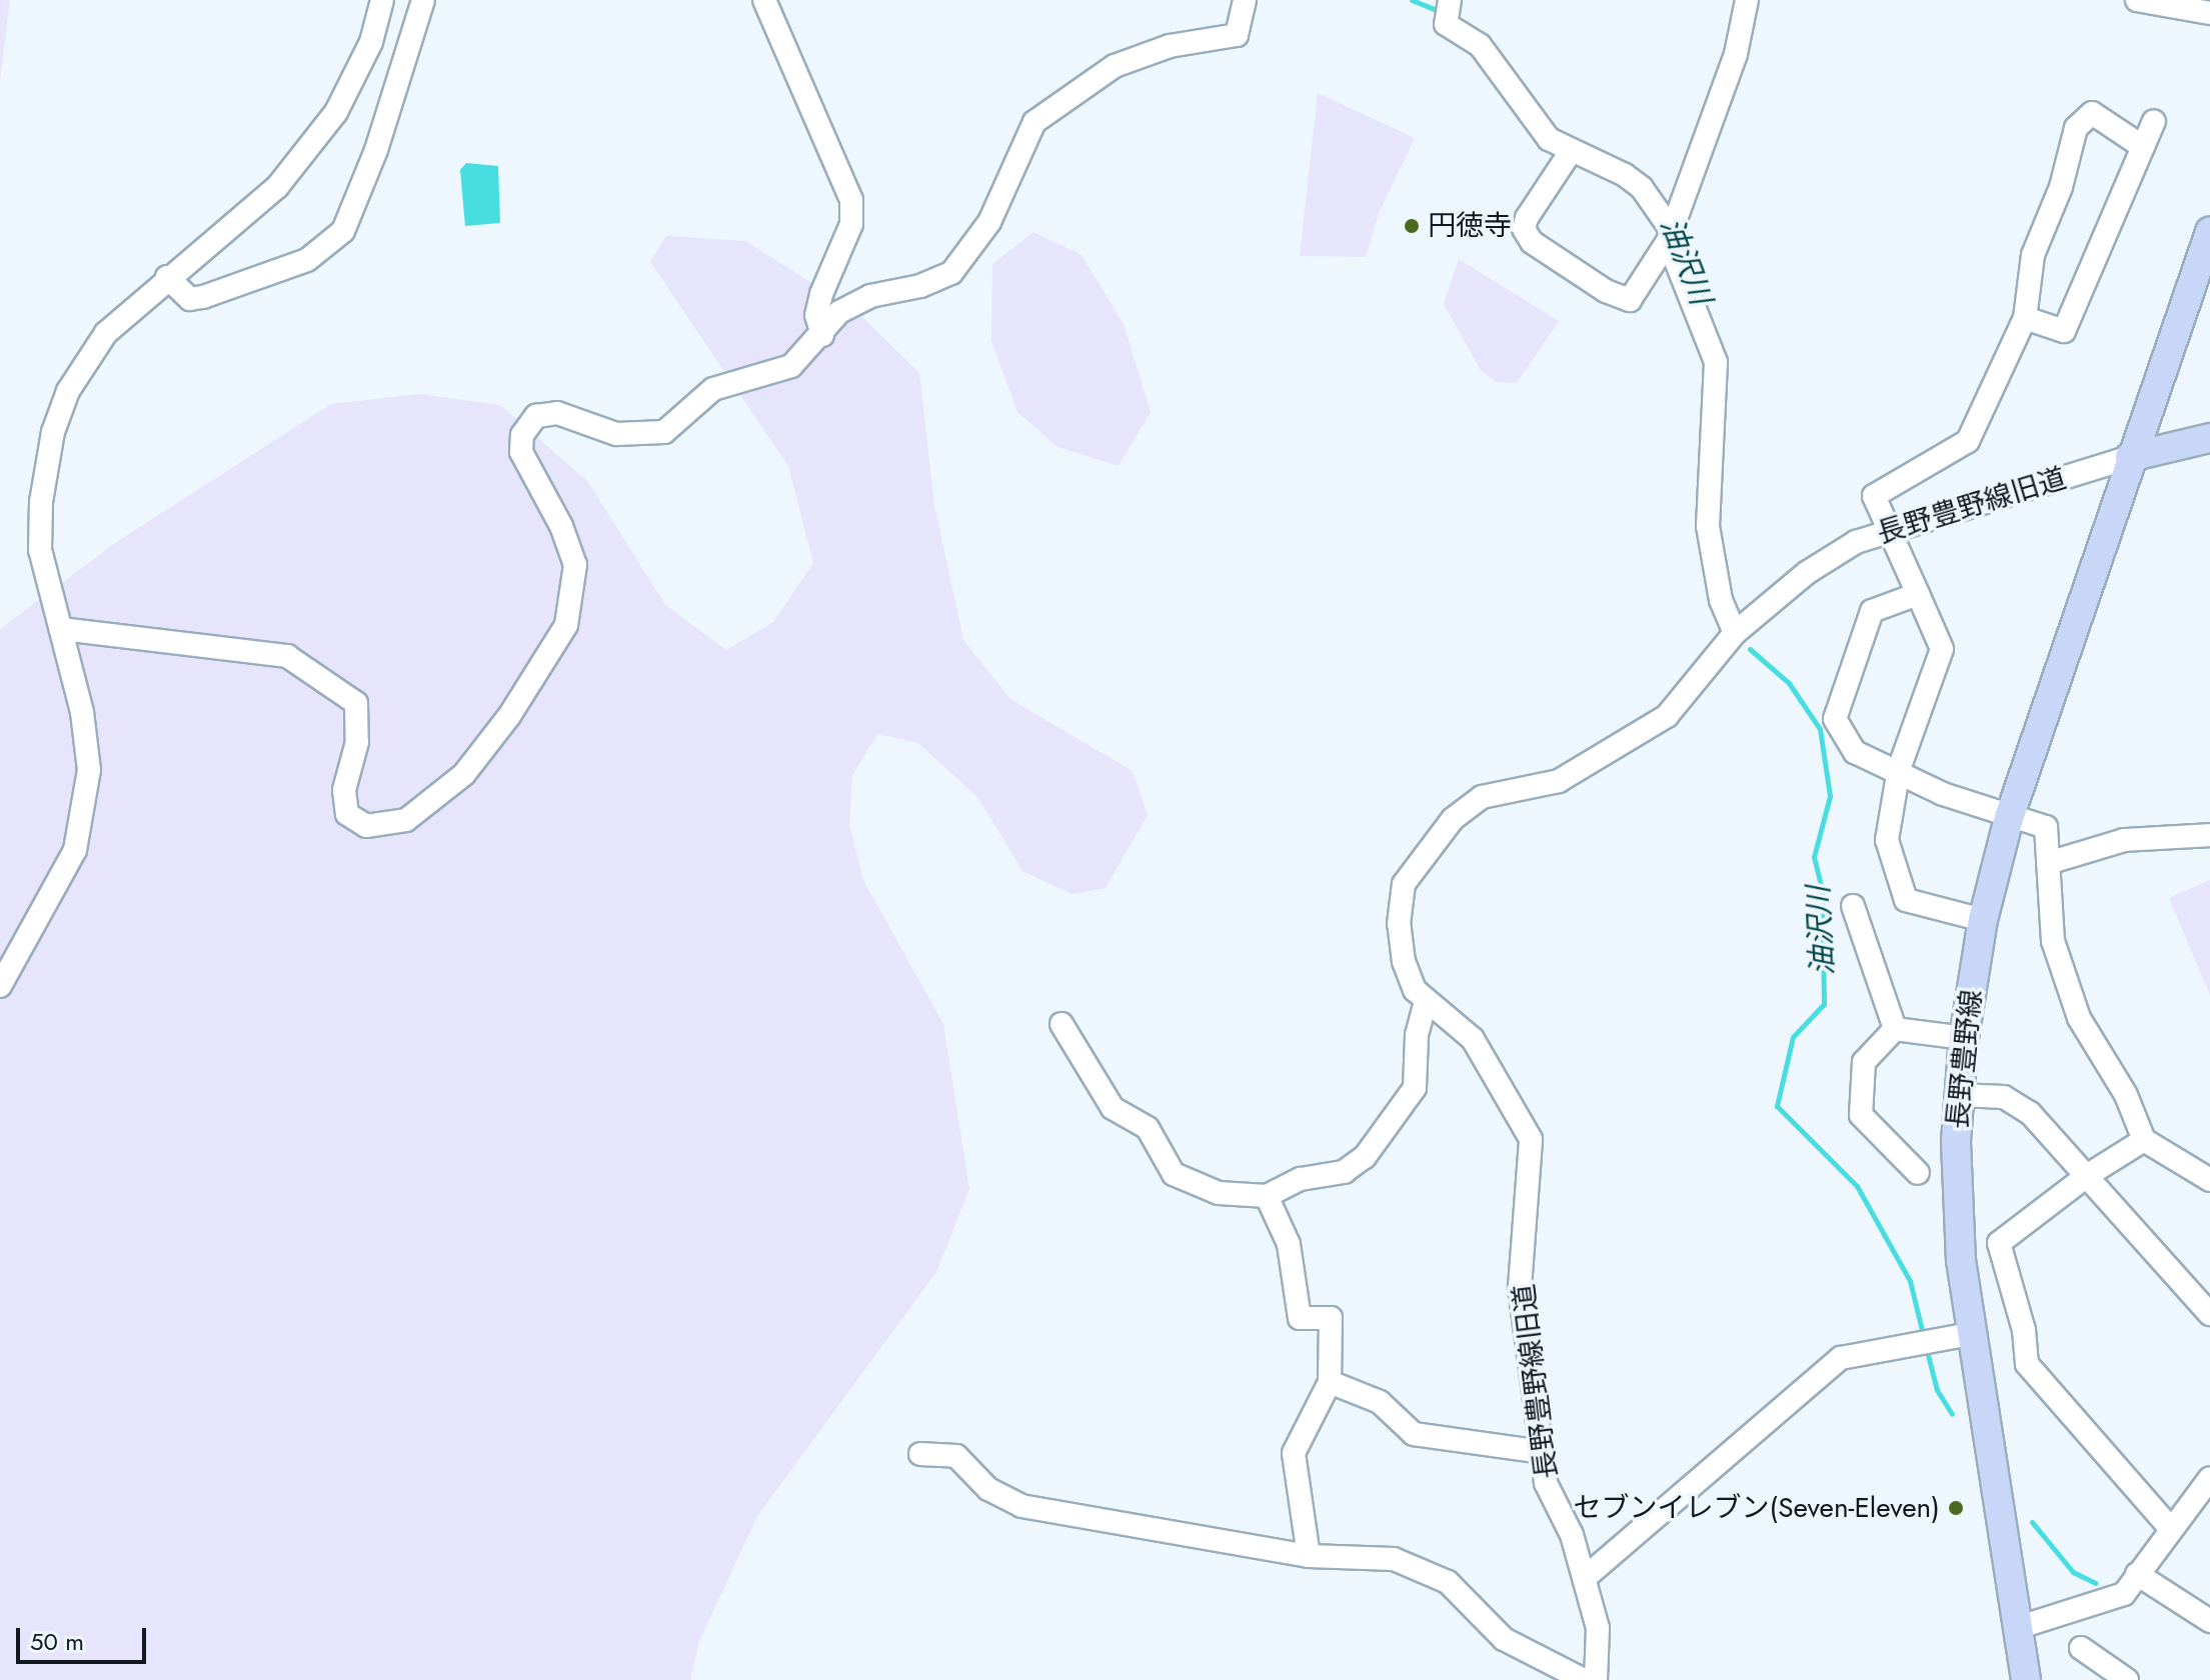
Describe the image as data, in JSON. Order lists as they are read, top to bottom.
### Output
{
  "streets": {
    "main road": ["長野豊野線"],
    "street": ["長野豊野線旧道"]
  },
  "crossings": [
    ["長野豊野線旧道", "長野豊野線"]
  ],
  "water": ["油沢川"],
  "places": ["円徳寺", "セブンイレブン(Seven-Eleven)"],
  "scale_bar": "50 m"
}
